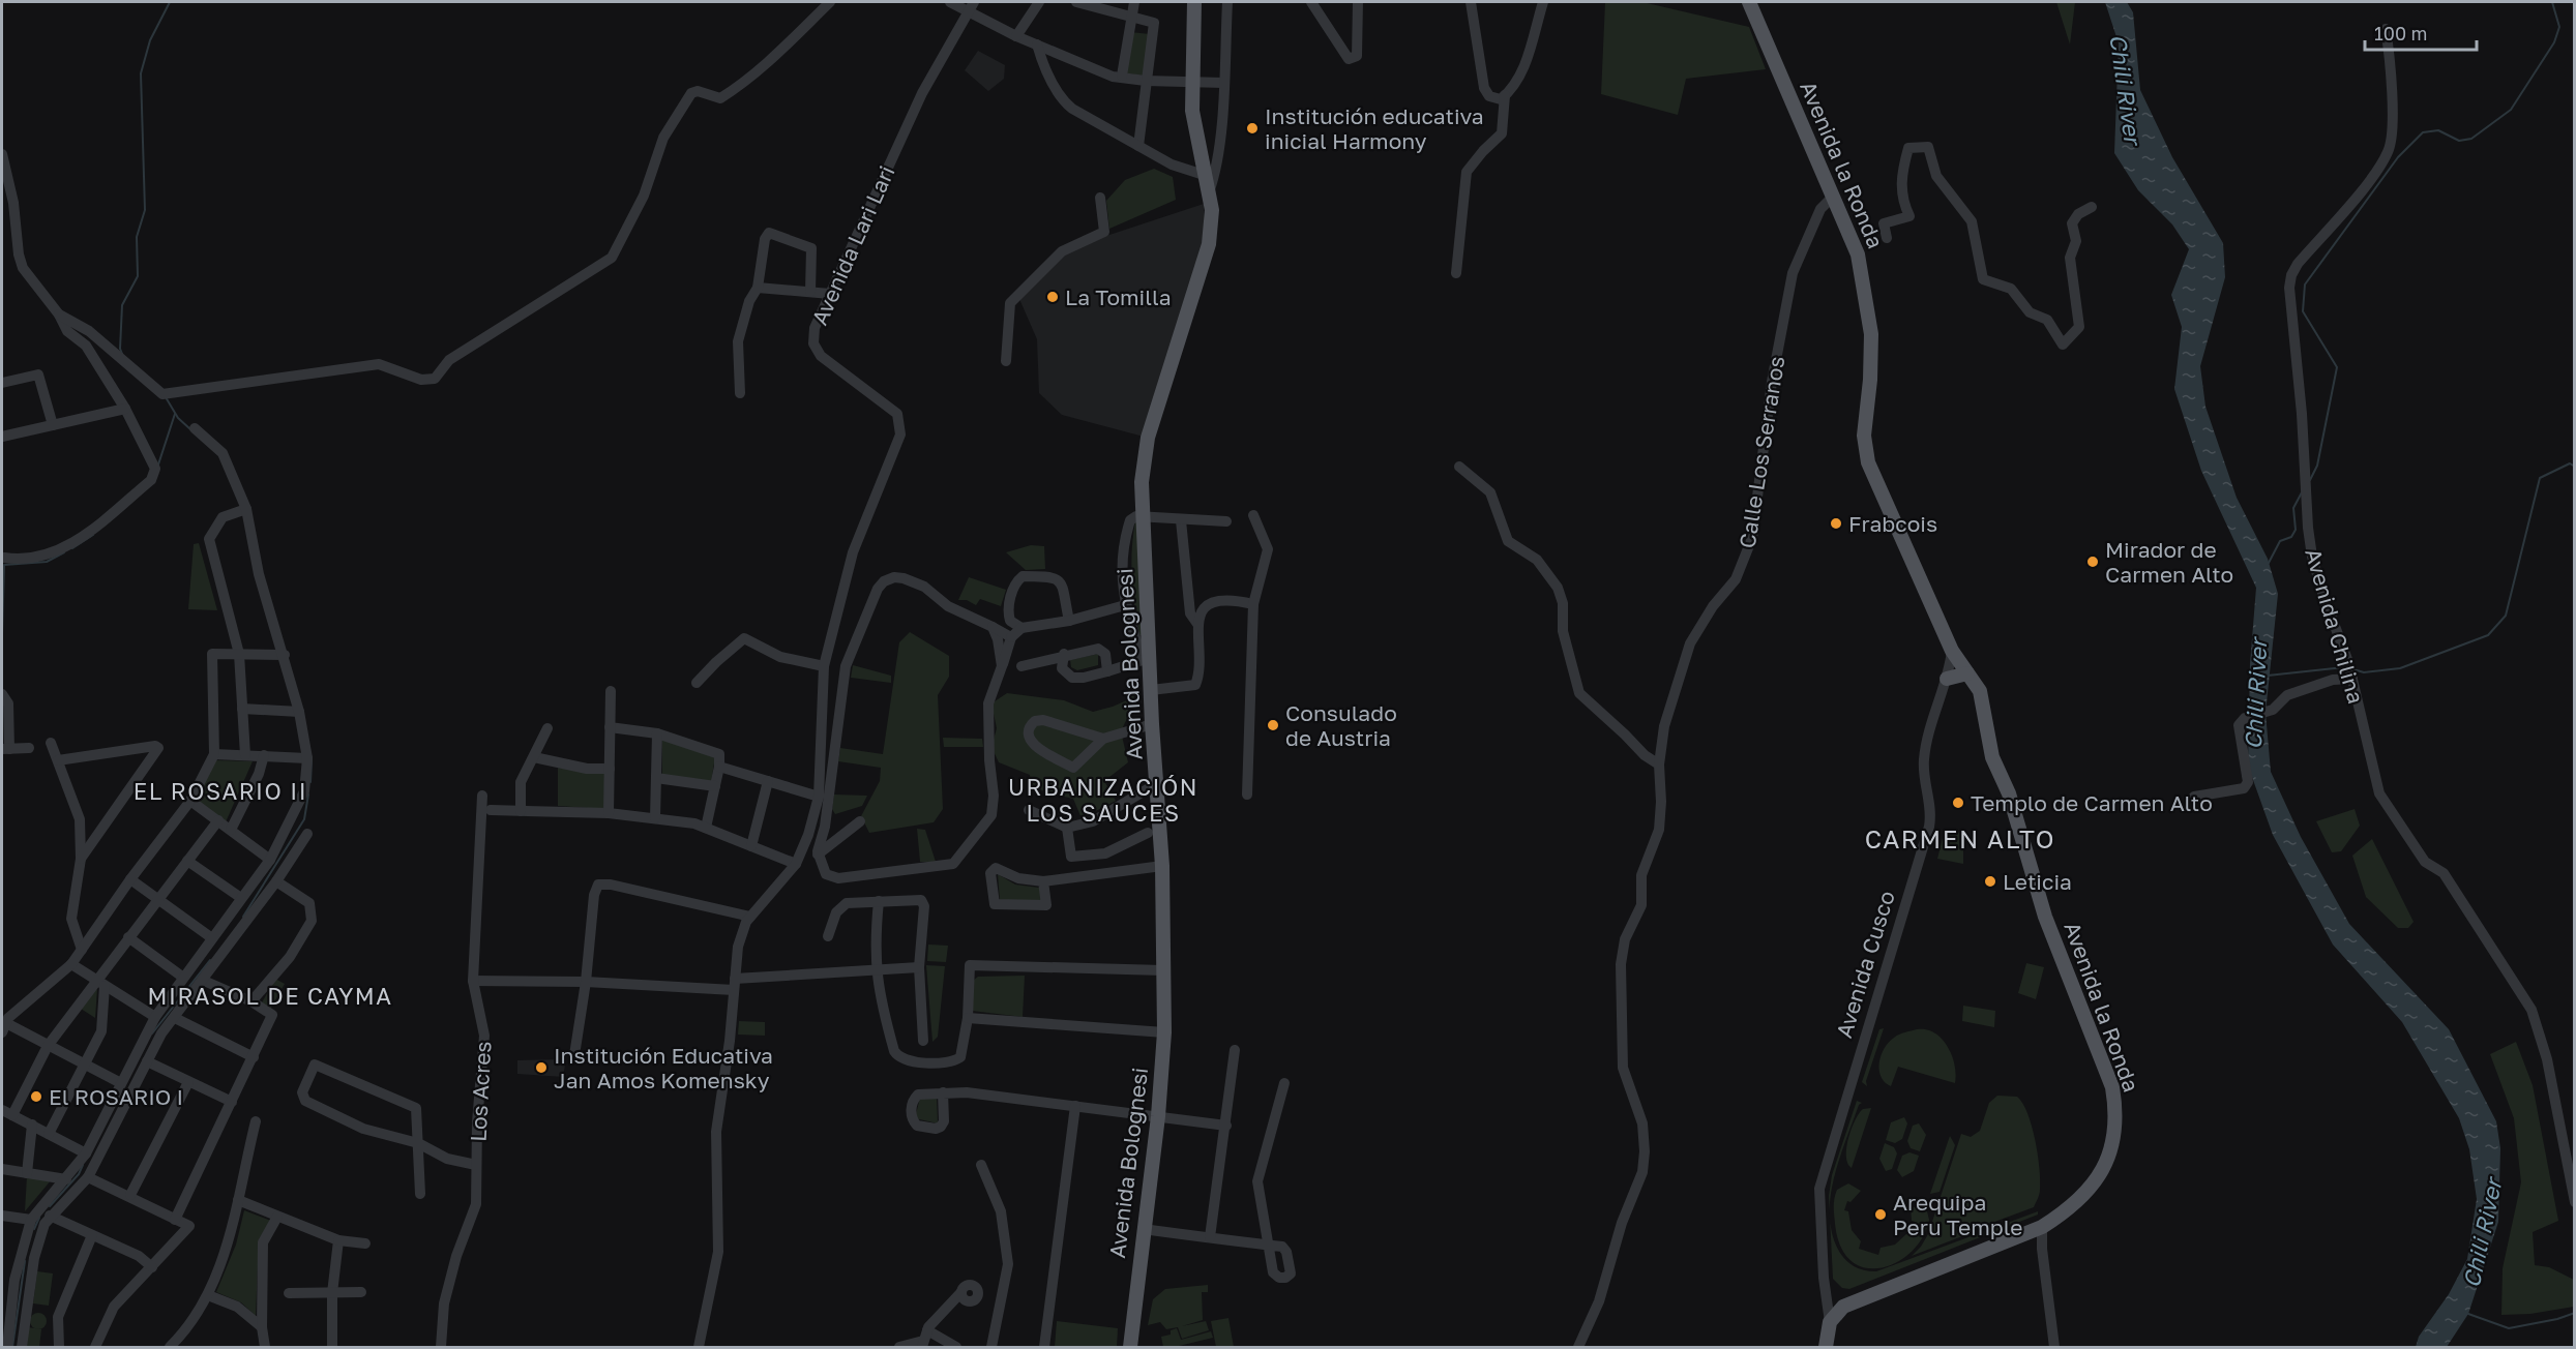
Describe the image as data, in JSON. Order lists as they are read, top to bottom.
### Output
{
  "streets": {
    "main road": ["Avenida la Ronda", "Avenida Bolognesi", "Avenida Cusco"],
    "street": [
      "Avenida Lari Lari",
      "Calle Los Serranos",
      "Avenida Chilina",
      "Los Acres"
    ]
  },
  "crossings": [
    ["Avenida la Ronda", "Calle Los Serranos"],
    ["Avenida la Ronda", "Avenida Cusco"]
  ],
  "districts": [
    "URBANIZACIÓN LOS SAUCES",
    "EL ROSARIO II",
    "CARMEN ALTO",
    "MIRASOL DE CAYMA"
  ],
  "water": ["Chili River"],
  "places": [
    "Institución educativa inicial Harmony",
    "La Tomilla",
    "Frabcois",
    "Mirador de Carmen Alto",
    "Consulado de Austria",
    "Templo de Carmen Alto",
    "Leticia",
    "Institución Educativa Jan Amos Komensky",
    "El ROSARIO I",
    "Arequipa Peru Temple"
  ],
  "scale_bar": "100 m"
}
